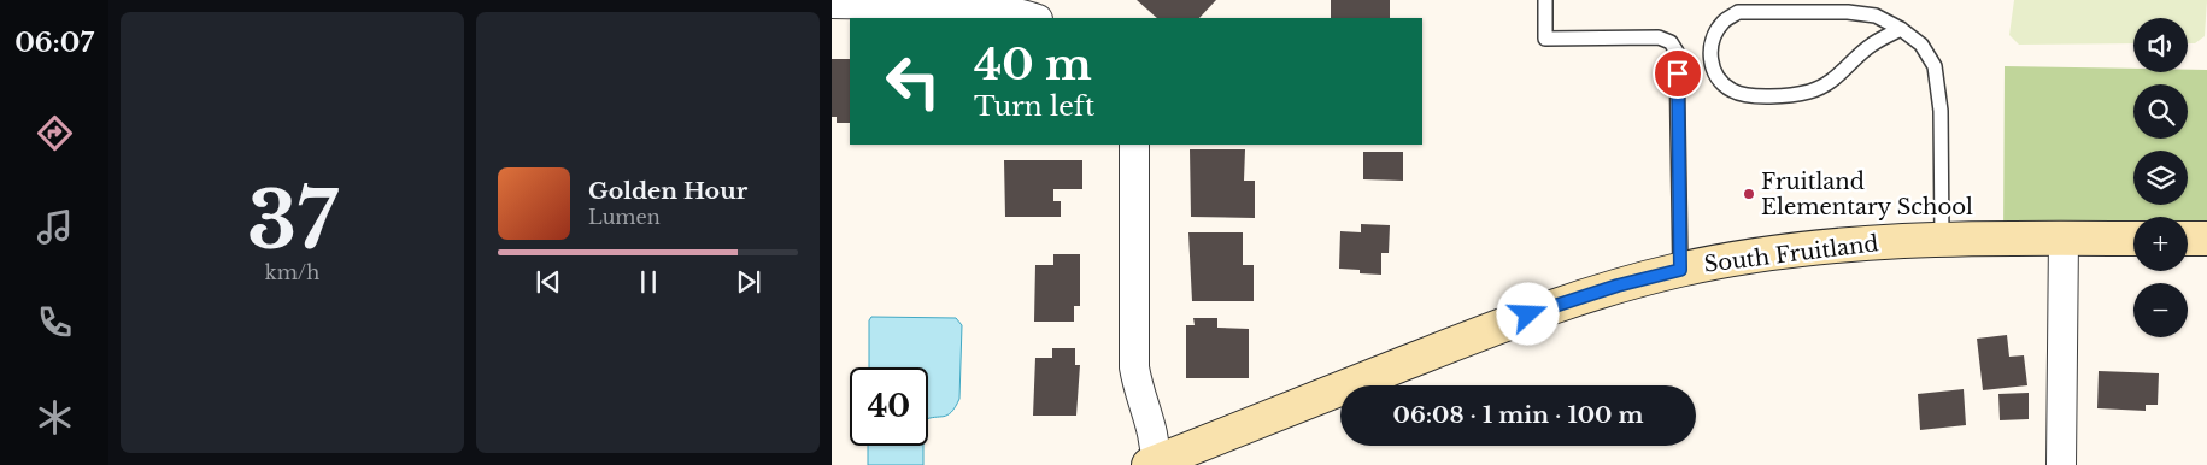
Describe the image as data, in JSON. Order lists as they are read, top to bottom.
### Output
{
  "streets": {
    "street": ["South Fruitland"]
  },
  "places": ["Fruitland Elementary School"],
  "page": {
    "tabs": "06:07",
    "tile": ["37", "km/h"],
    "map_buttons": ["+", "−"],
    "turn": ["40 m", "Turn left"],
    "song": ["Golden Hour", "Lumen"],
    "limit": "40",
    "trip": "06:08 · 1 min · 100 m"
  }
}
